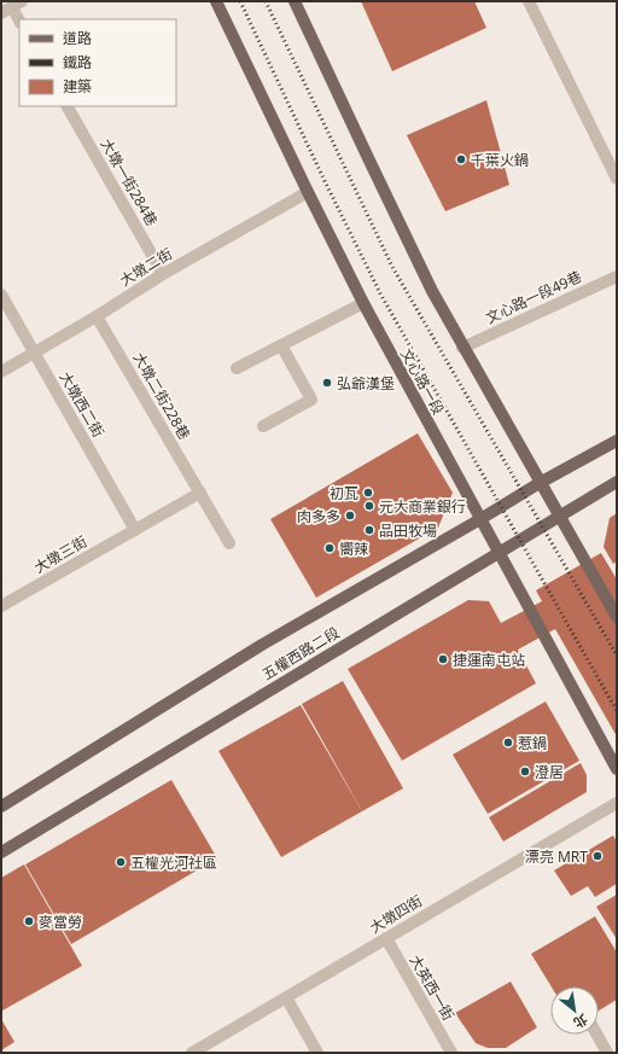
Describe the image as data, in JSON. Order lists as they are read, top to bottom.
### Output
{
  "streets": {
    "main road": ["文心路一段", "五權西路二段"],
    "street": [
      "大墩一街284巷",
      "大墩二街",
      "文心路一段49巷",
      "大墩二街228巷",
      "大墩西二街",
      "大墩三街",
      "大墩四街",
      "大英西一街"
    ]
  },
  "crossings": [
    ["大墩一街284巷", "大墩二街"],
    ["大墩二街", "文心路一段"],
    ["大墩二街", "大墩二街228巷"],
    ["大墩二街", "大墩西二街"],
    ["文心路一段", "五權西路二段"],
    ["大墩西二街", "大墩三街"],
    ["大墩四街", "大英西一街"]
  ],
  "places": [
    "千葉火鍋",
    "弘爺漢堡",
    "初瓦",
    "元大商業銀行",
    "肉多多",
    "品田牧場",
    "嚮辣",
    "捷運南屯站",
    "惹鍋",
    "澄居",
    "漂亮 MRT",
    "五權光河社區",
    "麥當勞"
  ],
  "legend": ["道路", "鐵路", "建築"],
  "north": "bottom right"
}
